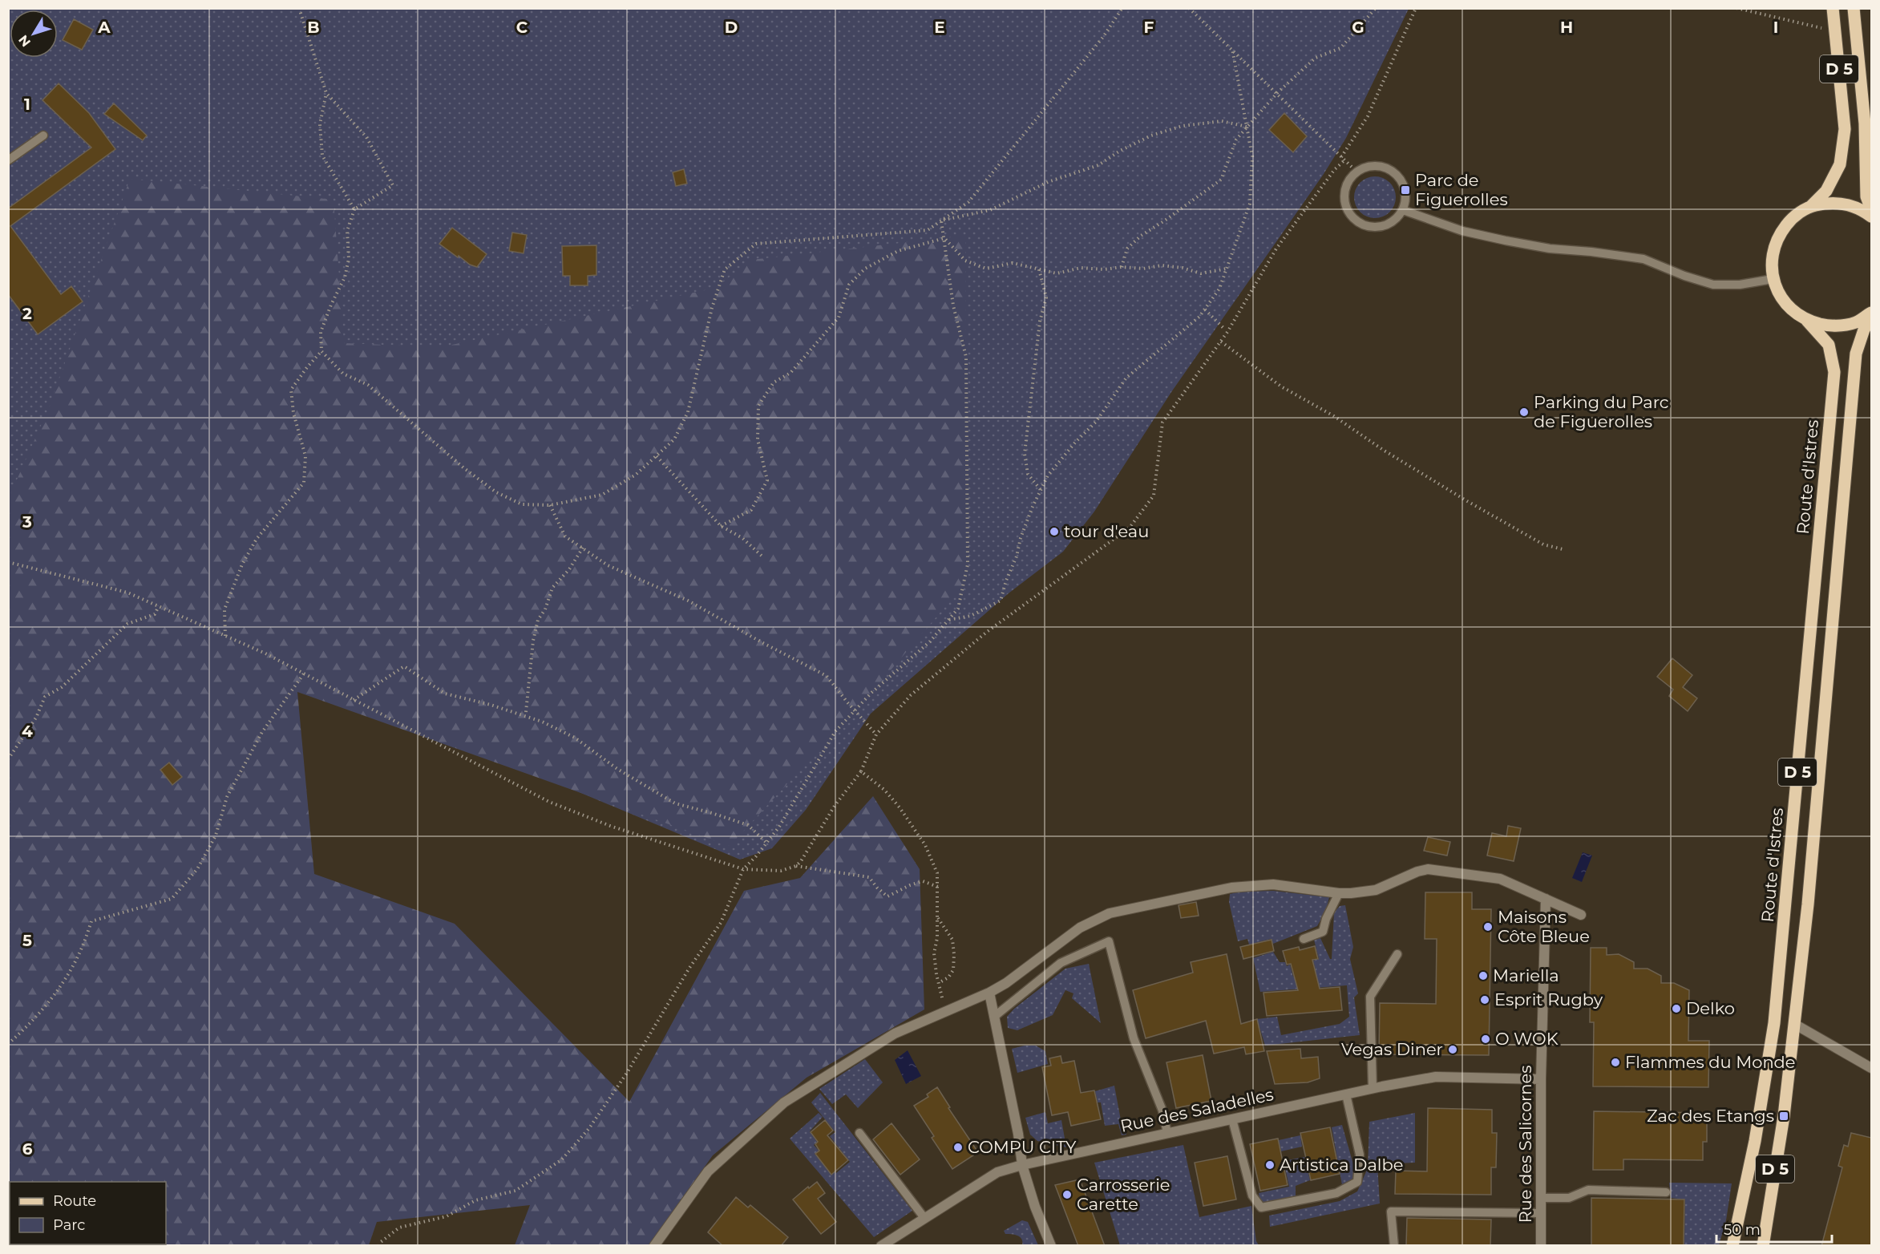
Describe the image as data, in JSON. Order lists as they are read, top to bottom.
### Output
{
  "streets": {
    "main road": ["D 5", "Route d'Istres"],
    "street": ["Rue des Saladelles", "Rue des Salicornes"]
  },
  "crossings": [
    ["Rue des Saladelles", "Rue des Salicornes"]
  ],
  "places": {
    "transit": ["Parc de Figuerolles", "Zac des Etangs"],
    "other": [
      "Parking du Parc de Figuerolles",
      "tour d'eau",
      "Maisons Côte Bleue",
      "Mariella",
      "Esprit Rugby",
      "Delko",
      "O WOK",
      "Vegas Diner",
      "Flammes du Monde",
      "COMPU CITY",
      "Artistica Dalbe",
      "Carrosserie Carette"
    ]
  },
  "legend": ["Route", "Parc"],
  "scale_bar": "50 m",
  "north": "bottom left",
  "grid": {
    "columns": [
      "A",
      "B",
      "C",
      "D",
      "E",
      "F",
      "G",
      "H",
      "I"
    ],
    "rows": [
      "1",
      "2",
      "3",
      "4",
      "5",
      "6"
    ]
  }
}
